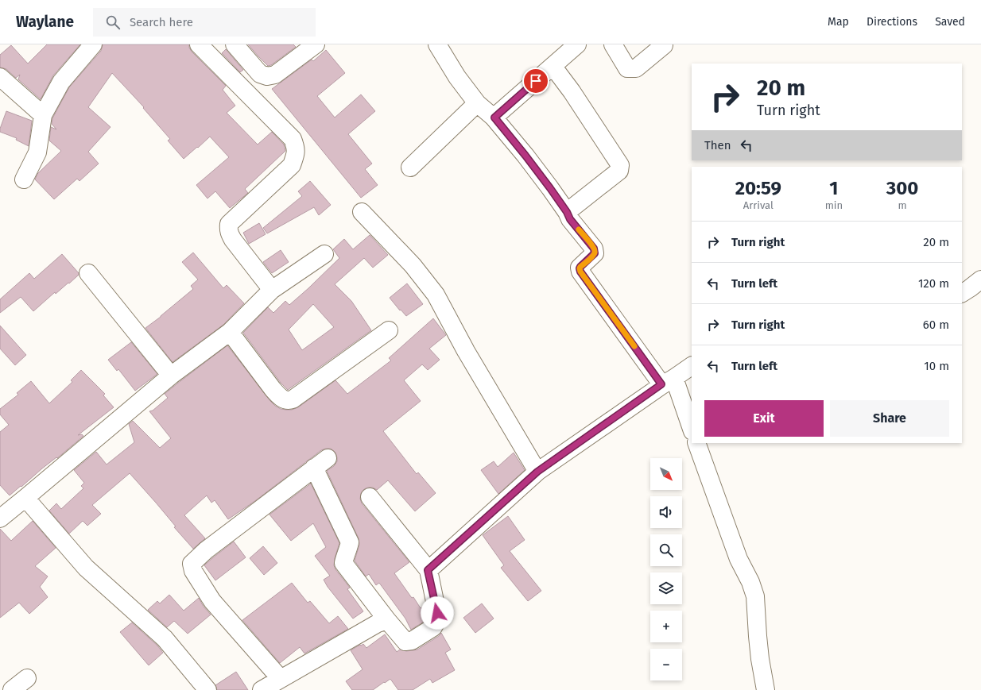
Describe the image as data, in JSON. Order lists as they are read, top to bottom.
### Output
{
  "north": "bottom right",
  "page": {
    "header": "Waylane",
    "search": "Search here",
    "nav": ["Map", "Directions", "Saved"],
    "turn": ["20 m", "Turn right"],
    "then": "Then",
    "eta": [
      "20:59",
      "Arrival",
      "1",
      "min",
      "300",
      "m"
    ],
    "list": [
      {
        "name": "Turn right",
        "value": "20 m"
      },
      {
        "name": "Turn left",
        "value": "120 m"
      },
      {
        "name": "Turn right",
        "value": "60 m"
      },
      {
        "name": "Turn left",
        "value": "10 m"
      }
    ],
    "buttons": ["Exit", "Share"],
    "map_buttons": ["+", "−"]
  }
}
